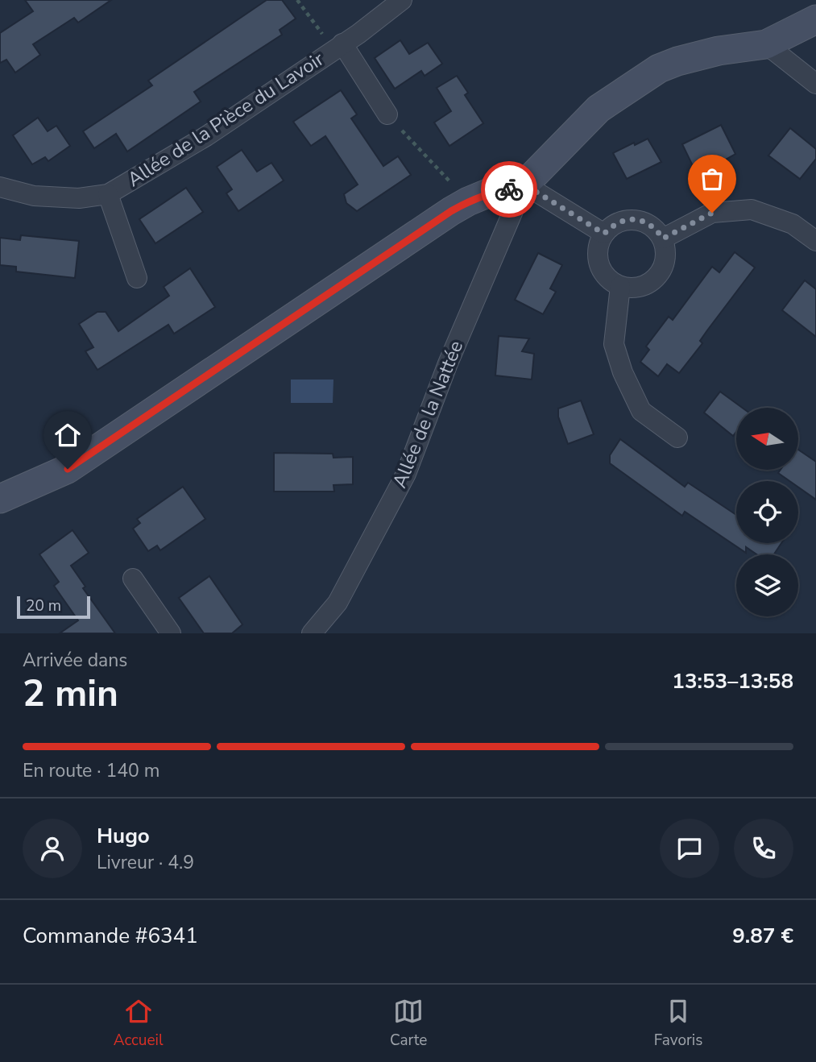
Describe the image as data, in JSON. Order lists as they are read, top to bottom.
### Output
{
  "streets": {
    "street": ["Allée de la Pièce du Lavoir", "Allée de la Nattée"]
  },
  "scale_bar": "20 m",
  "north": "left",
  "page": {
    "scale": "20 m",
    "heading": ["2 min", "Arrivée dans", "13:53–13:58"],
    "panel": [
      "Hugo",
      "Livreur · 4.9",
      "Commande #6341",
      "9.87 €"
    ],
    "bar": "En route · 140 m",
    "tabs": ["Accueil", "Carte", "Favoris"]
  }
}
